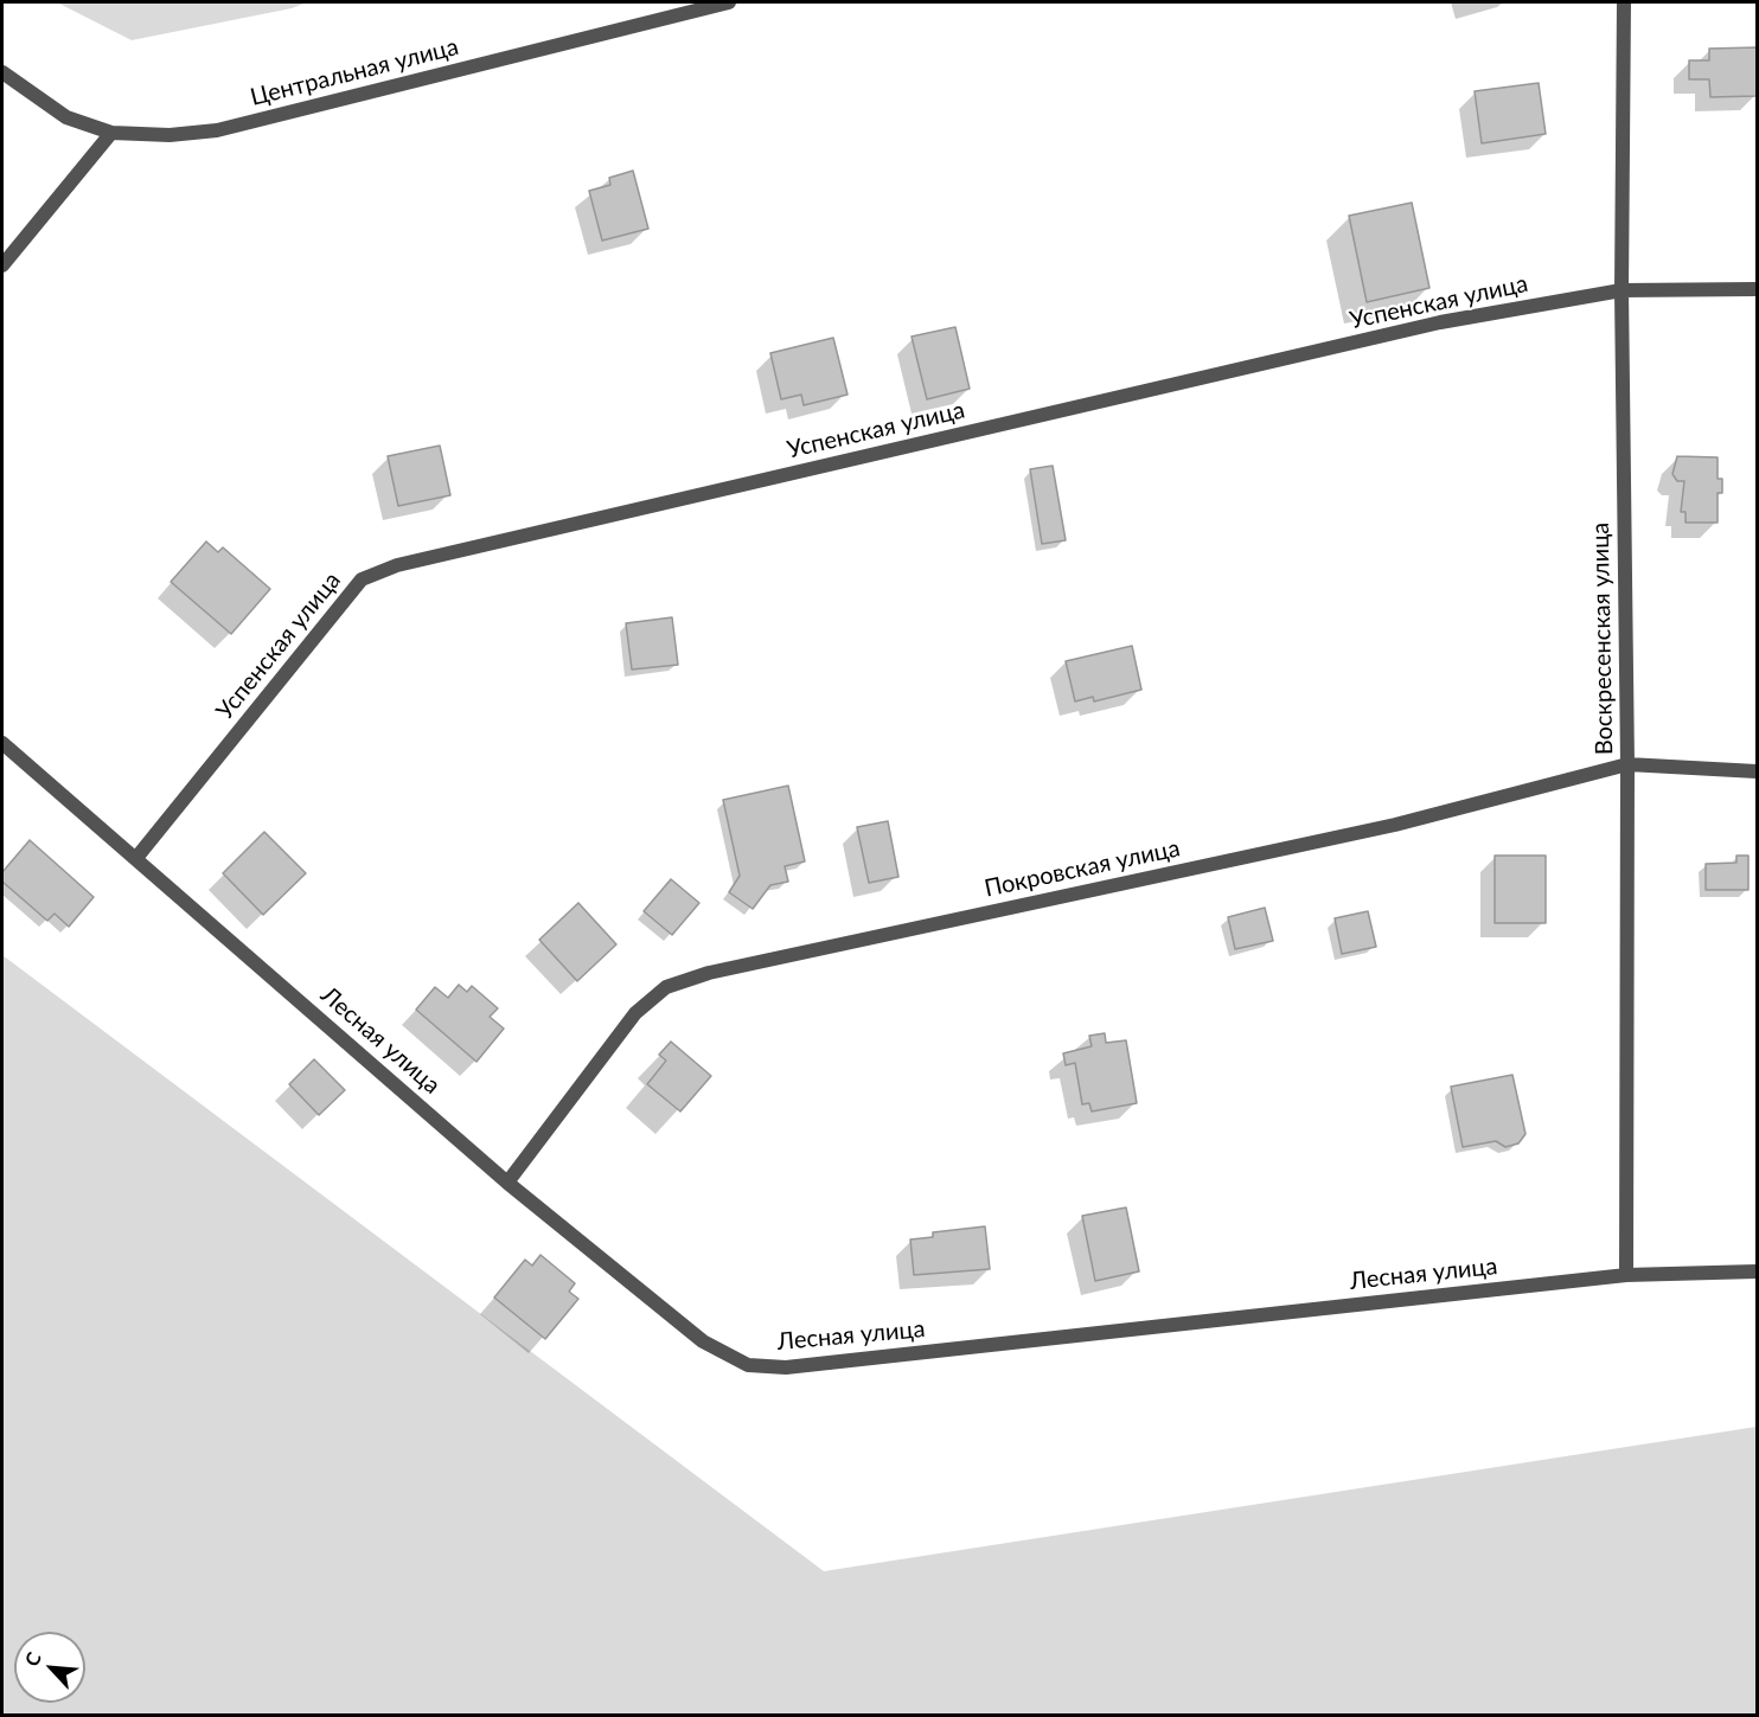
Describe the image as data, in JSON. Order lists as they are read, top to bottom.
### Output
{
  "streets": {
    "street": [
      "Центральная улица",
      "Успенская улица",
      "Воскресенская улица",
      "Покровская улица",
      "Лесная улица"
    ]
  },
  "crossings": [
    ["Успенская улица", "Воскресенская улица"],
    ["Успенская улица", "Лесная улица"],
    ["Воскресенская улица", "Покровская улица"],
    ["Воскресенская улица", "Лесная улица"],
    ["Покровская улица", "Лесная улица"]
  ],
  "north": "top left"
}
